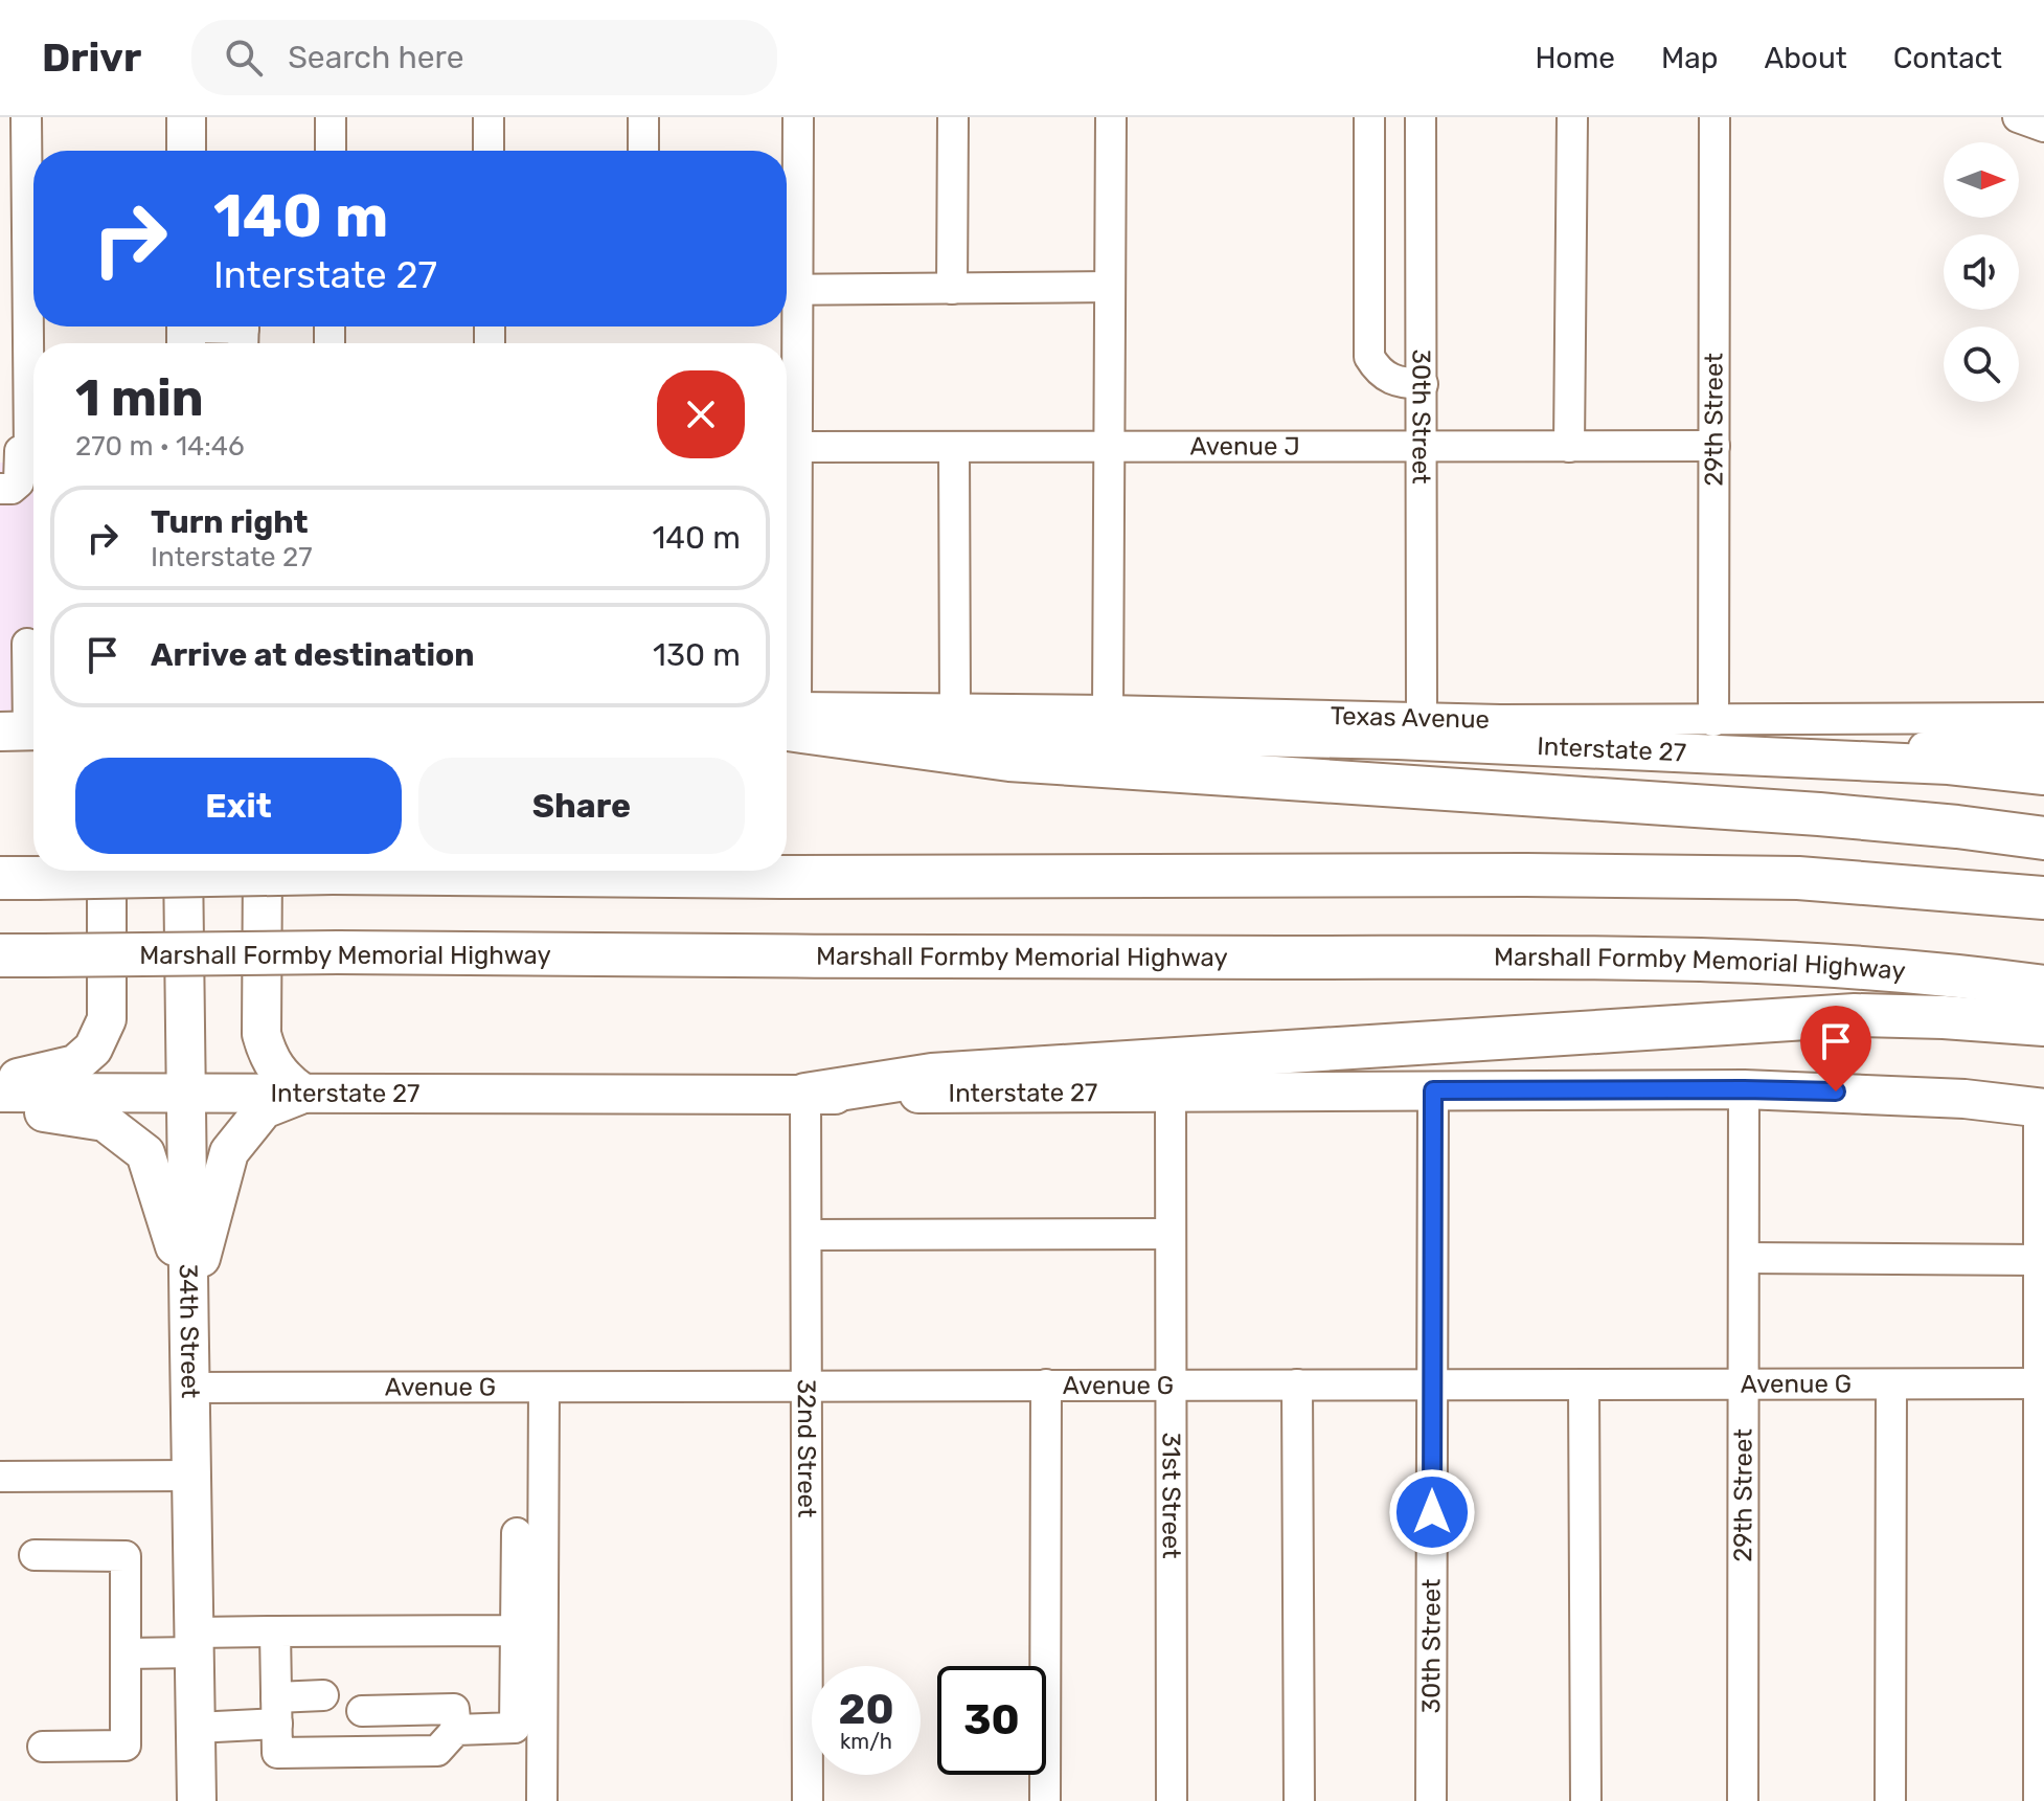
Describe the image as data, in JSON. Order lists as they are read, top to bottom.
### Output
{
  "streets": {
    "highway": ["Marshall Formby Memorial Highway"],
    "main road": ["Interstate 27", "34th Street"],
    "street": [
      "30th Street",
      "29th Street",
      "Avenue J",
      "Texas Avenue",
      "Avenue G",
      "32nd Street",
      "31st Street"
    ]
  },
  "crossings": [
    ["30th Street", "Avenue J"],
    ["30th Street", "Texas Avenue"],
    ["30th Street", "Interstate 27"],
    ["30th Street", "Avenue G"],
    ["29th Street", "Avenue J"],
    ["29th Street", "Texas Avenue"],
    ["29th Street", "Interstate 27"],
    ["29th Street", "Avenue G"],
    ["Texas Avenue", "Interstate 27"],
    ["Interstate 27", "34th Street"],
    ["Interstate 27", "32nd Street"],
    ["Interstate 27", "31st Street"],
    ["34th Street", "Avenue G"],
    ["Avenue G", "32nd Street"],
    ["Avenue G", "31st Street"]
  ],
  "north": "right",
  "page": {
    "header": "Drivr",
    "search": "Search here",
    "nav": [
      "Home",
      "Map",
      "About",
      "Contact"
    ],
    "turn": ["140 m", "Interstate 27"],
    "heading": ["1 min", "270 m · 14:46"],
    "list": [
      {
        "name": "Turn right",
        "note": "Interstate 27",
        "value": "140 m"
      },
      {
        "name": "Arrive at destination",
        "value": "130 m"
      }
    ],
    "buttons": ["Exit", "Share"],
    "speed": "20 km/h",
    "limit": "30"
  }
}
